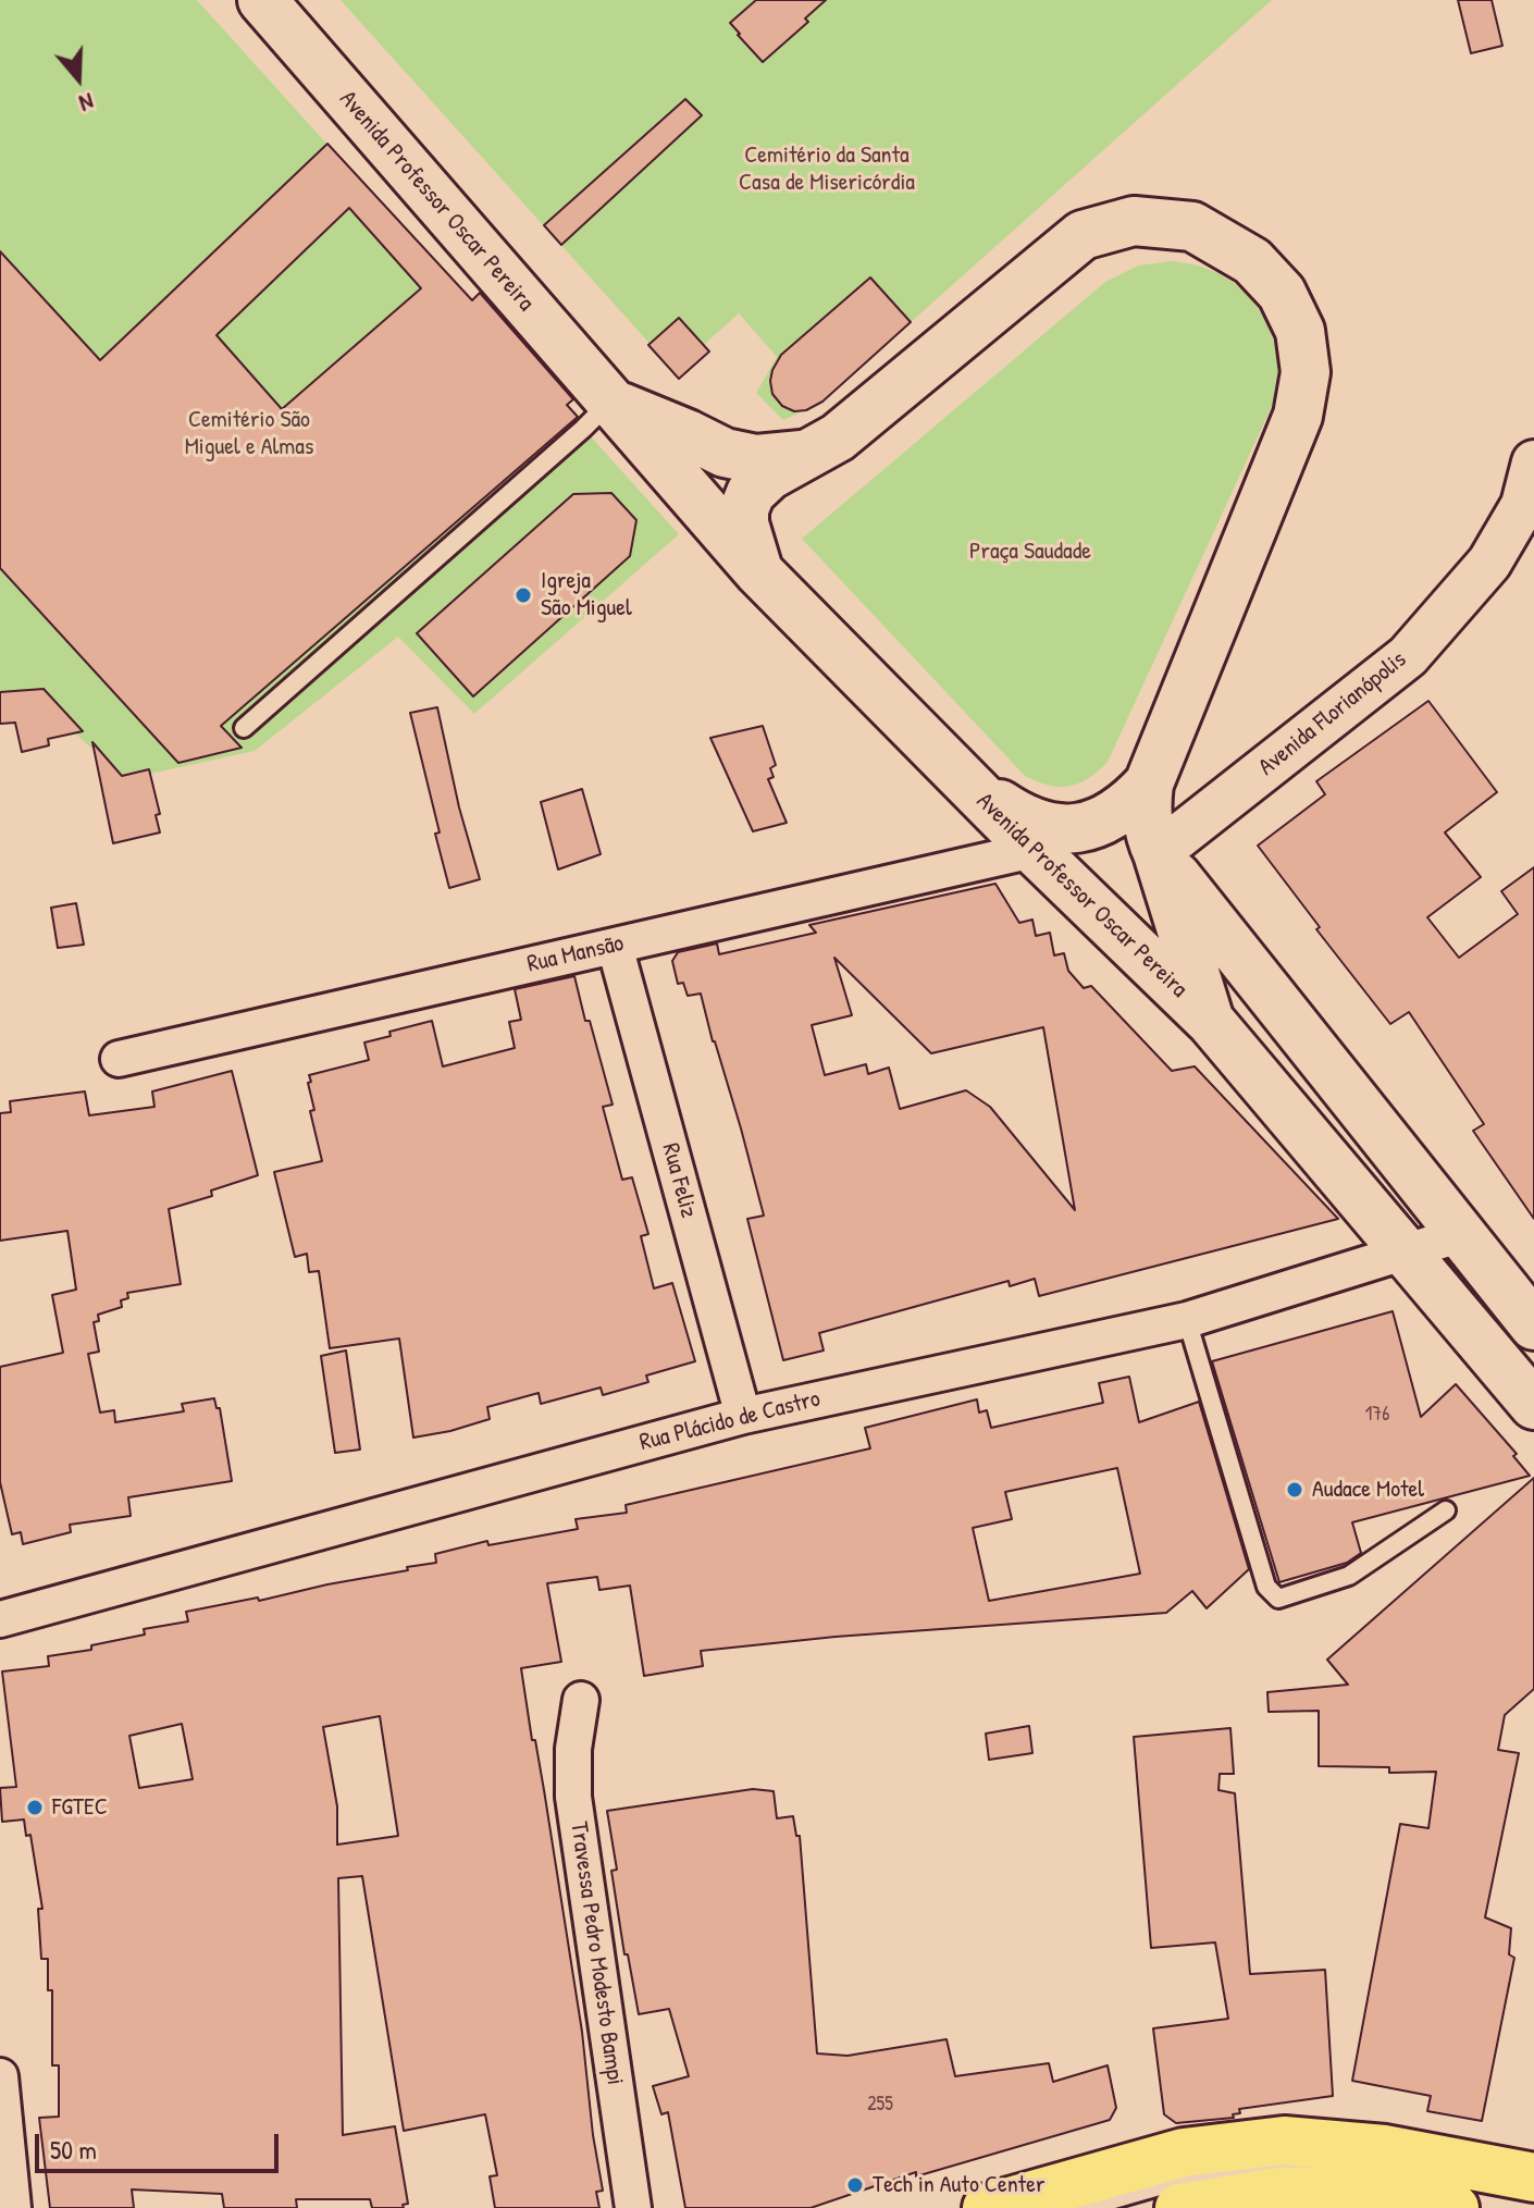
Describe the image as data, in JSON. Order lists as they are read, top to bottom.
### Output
{
  "streets": {
    "main road": ["Avenida Professor Oscar Pereira"],
    "street": [
      "Avenida Florianópolis",
      "Rua Mansão",
      "Rua Feliz",
      "Rua Plácido de Castro",
      "Travessa Pedro Modesto Bampi"
    ]
  },
  "crossings": [
    ["Avenida Professor Oscar Pereira", "Rua Mansão"],
    ["Avenida Professor Oscar Pereira", "Rua Plácido de Castro"],
    ["Rua Mansão", "Rua Feliz"],
    ["Rua Feliz", "Rua Plácido de Castro"]
  ],
  "parks": ["Cemitério da Santa Casa de Misericórdia", "Cemitério São Miguel e Almas", "Praça Saudade"],
  "places": [
    "Igreja São Miguel",
    "Audace Motel",
    "FGTEC",
    "Tech in Auto Center"
  ],
  "house_numbers": ["176", "255"],
  "scale_bar": "50 m",
  "north": "bottom"
}
